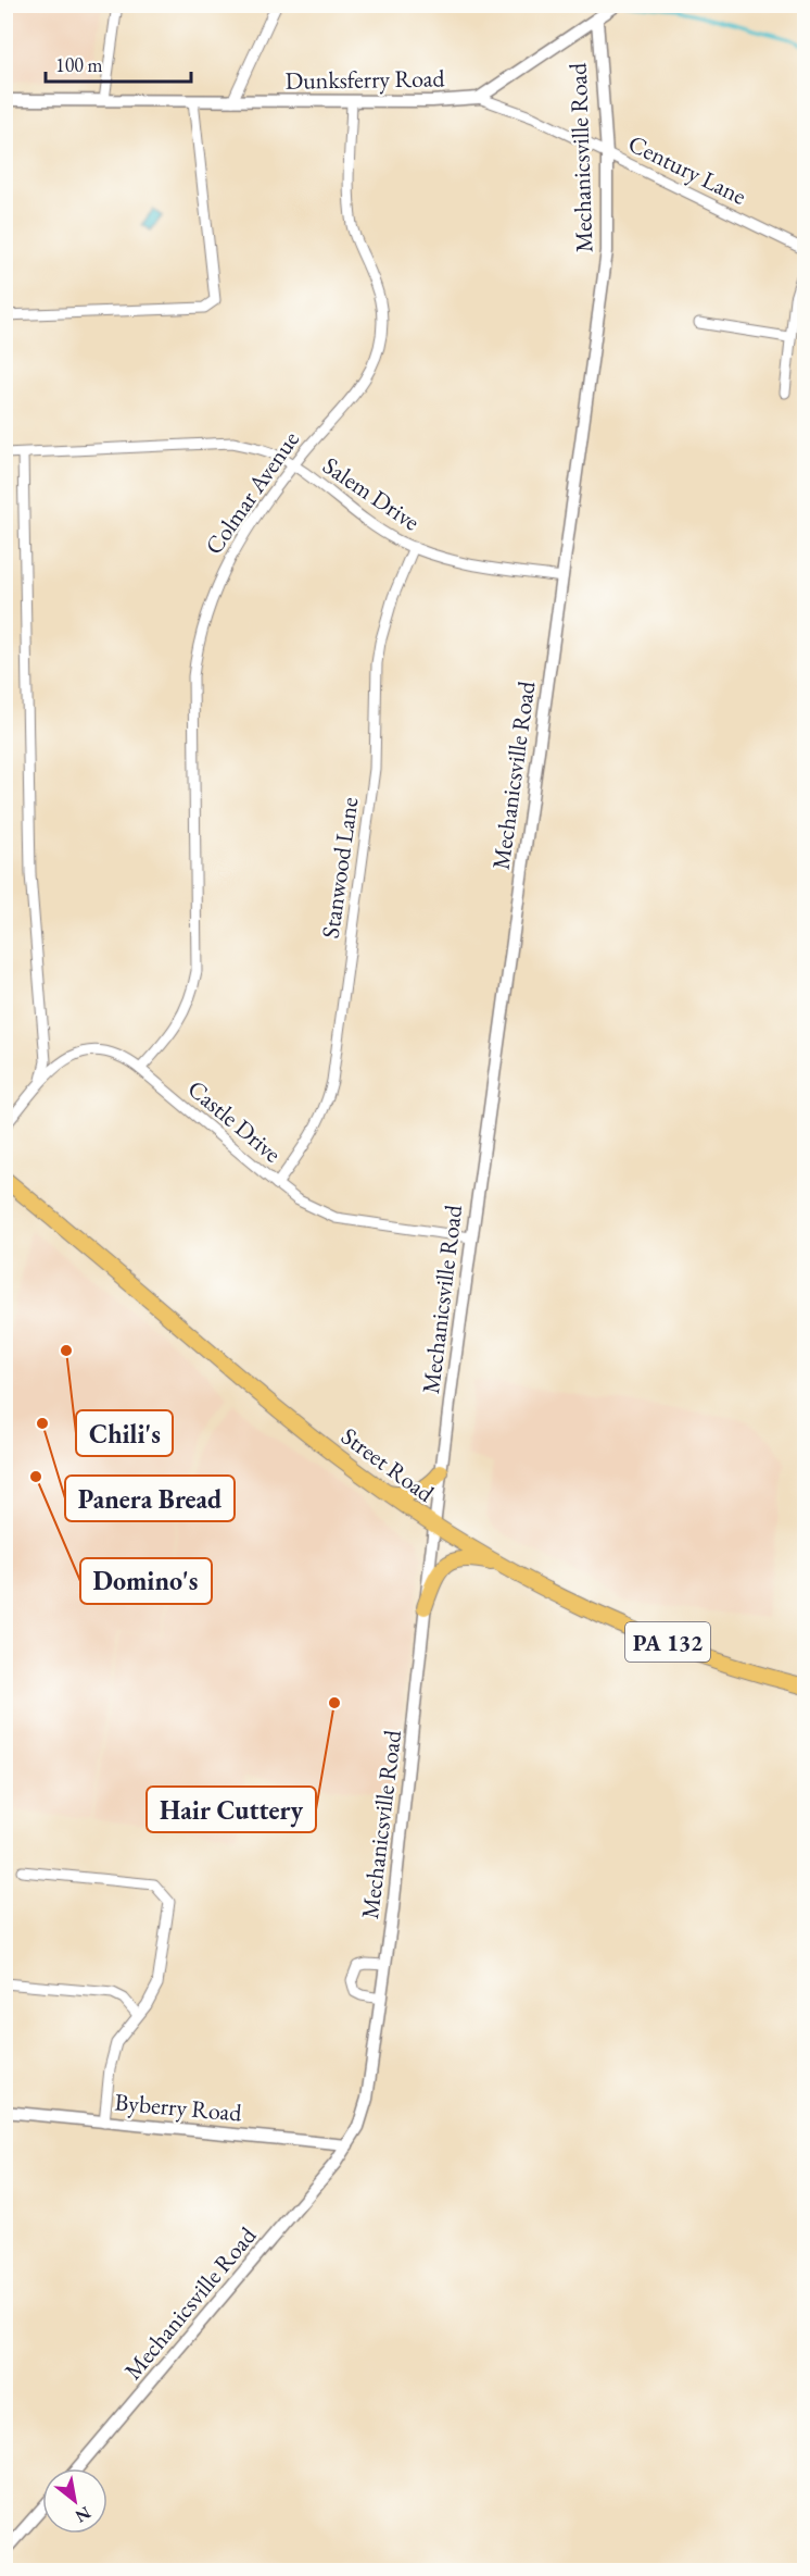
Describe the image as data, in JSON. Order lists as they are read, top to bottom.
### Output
{
  "streets": {
    "main road": ["Street Road", "PA 132"],
    "street": [
      "Dunksferry Road",
      "Mechanicsville Road",
      "Century Lane",
      "Colmar Avenue",
      "Salem Drive",
      "Stanwood Lane",
      "Castle Drive",
      "Byberry Road"
    ]
  },
  "crossings": [
    ["Dunksferry Road", "Mechanicsville Road"],
    ["Dunksferry Road", "Century Lane"],
    ["Dunksferry Road", "Colmar Avenue"],
    ["Mechanicsville Road", "Century Lane"],
    ["Mechanicsville Road", "Salem Drive"],
    ["Mechanicsville Road", "Castle Drive"],
    ["Mechanicsville Road", "Street Road"],
    ["Mechanicsville Road", "Byberry Road"],
    ["Colmar Avenue", "Salem Drive"],
    ["Colmar Avenue", "Castle Drive"],
    ["Salem Drive", "Stanwood Lane"],
    ["Stanwood Lane", "Castle Drive"]
  ],
  "places": [
    "Chili's",
    "Panera Bread",
    "Domino's",
    "Hair Cuttery"
  ],
  "scale_bar": "100 m",
  "north": "bottom right"
}
